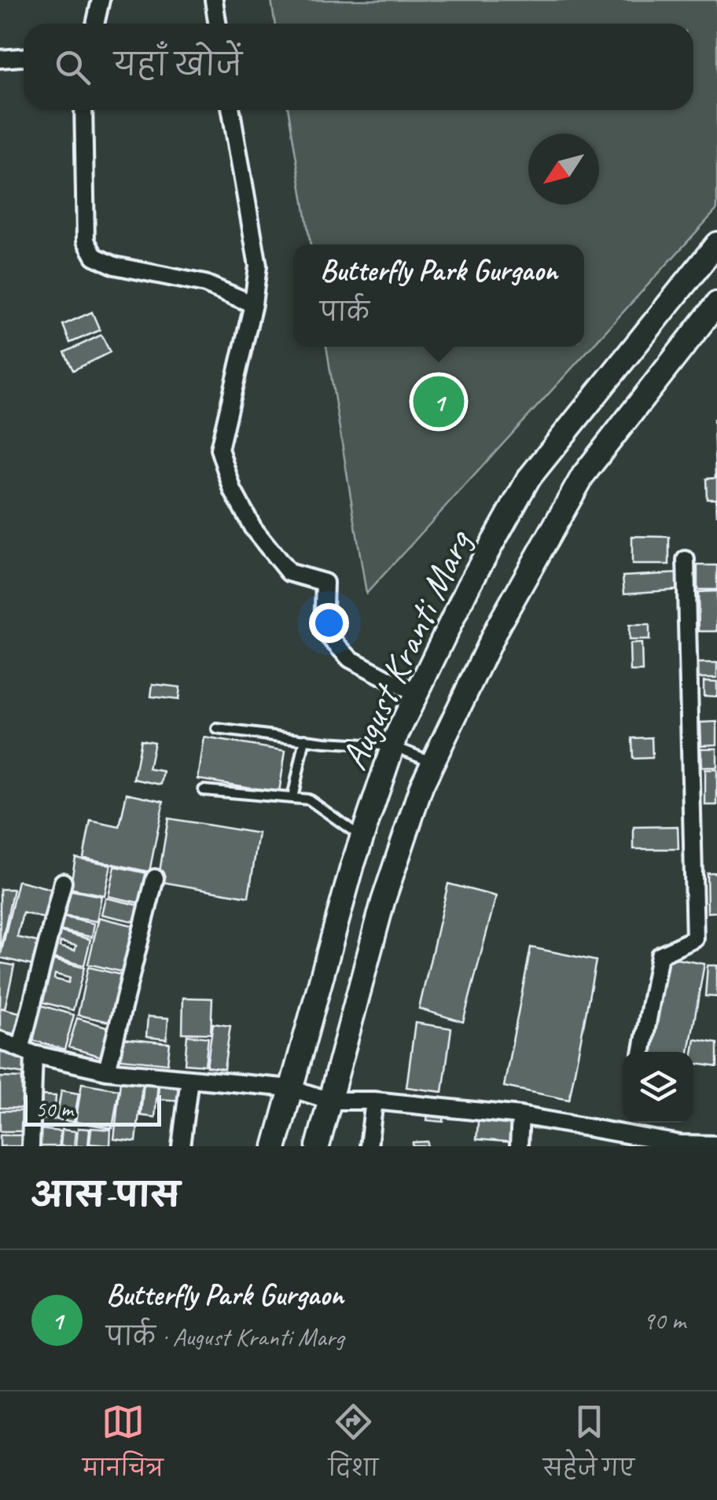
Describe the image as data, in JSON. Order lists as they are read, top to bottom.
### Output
{
  "streets": {
    "main road": ["August Kranti Marg"]
  },
  "scale_bar": "50 m",
  "north": "bottom left",
  "page": {
    "search": "यहाँ खोजें",
    "popup": ["Butterfly Park Gurgaon", "पार्क"],
    "pins": "1",
    "scale": "50 m",
    "heading": "आस-पास",
    "list": [
      {
        "mark": "1",
        "name": "Butterfly Park Gurgaon",
        "note": "पार्क · August Kranti Marg",
        "value": "90 m"
      }
    ],
    "nav": ["मानचित्र", "दिशा", "सहेजे गए"]
  }
}
